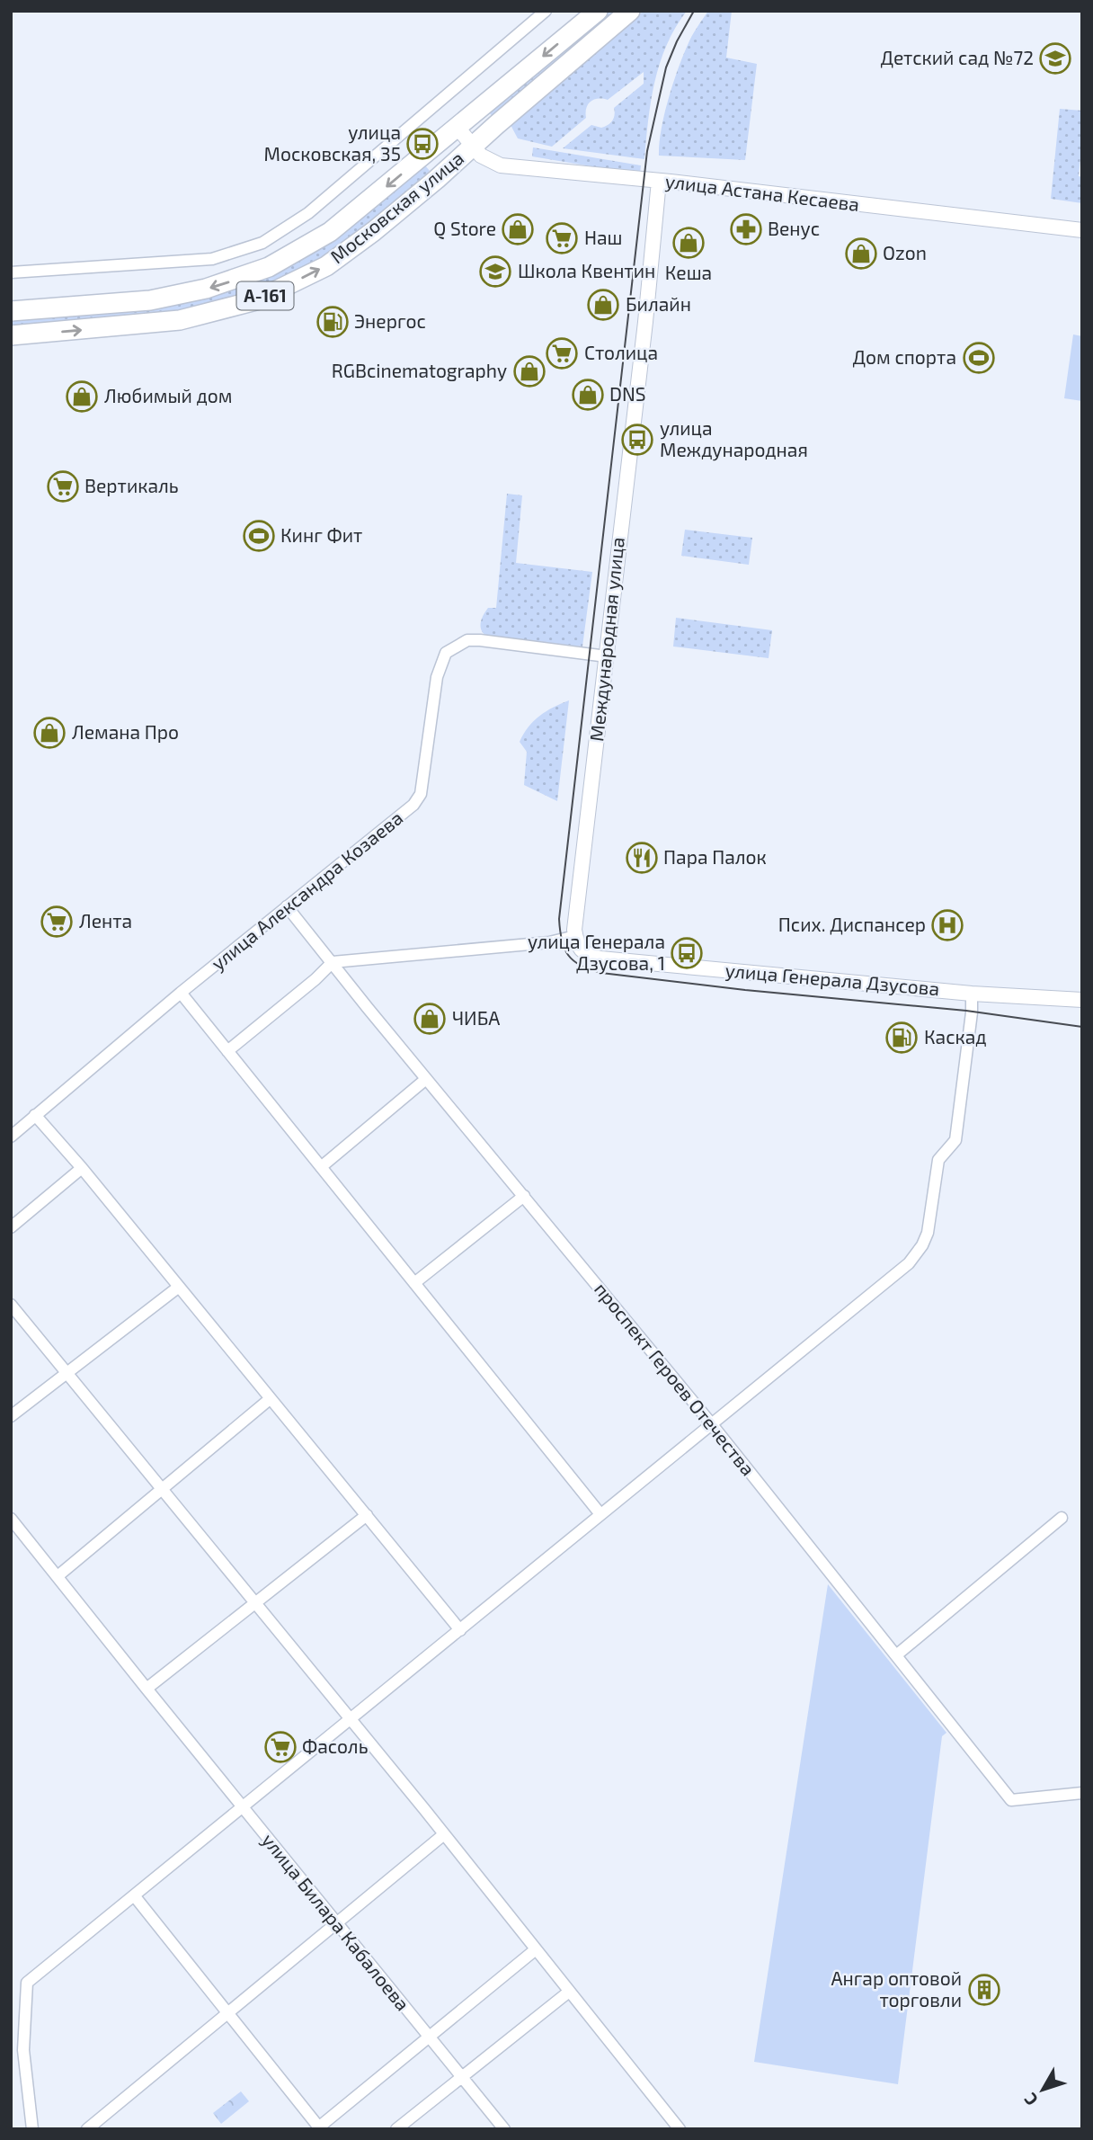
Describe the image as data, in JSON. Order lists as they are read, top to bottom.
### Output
{
  "streets": {
    "highway": ["Московская улица", "А-161"],
    "street": [
      "улица Астана Кесаева",
      "Международная улица",
      "улица Александра Козаева",
      "улица Генерала Дзусова",
      "проспект Героев Отечества",
      "улица Билара Кабалоева"
    ]
  },
  "crossings": [
    ["улица Астана Кесаева", "Московская улица"],
    ["улица Астана Кесаева", "Международная улица"],
    ["Международная улица", "улица Александра Козаева"],
    ["Международная улица", "улица Генерала Дзусова"],
    ["улица Александра Козаева", "проспект Героев Отечества"]
  ],
  "places": {
    "school or university": ["Детский сад №72", "Школа Квентин"],
    "bus stop": ["улица Московская, 35", "улица Международная", "улица Генерала Дзусова, 1"],
    "shop": [
      "Q Store",
      "Кеша",
      "Ozon",
      "Билайн",
      "RGBcinematography",
      "DNS",
      "Любимый дом",
      "Лемана Про",
      "ЧИБА"
    ],
    "pharmacy": ["Венус"],
    "supermarket": [
      "Наш",
      "Столица",
      "Вертикаль",
      "Лента",
      "Фасоль"
    ],
    "fuel station": ["Энергос", "Каскад"],
    "sports": ["Дом спорта", "Кинг Фит"],
    "restaurant": ["Пара Палок"],
    "hospital": ["Псих. Диспансер"],
    "building": ["Ангар оптовой торговли"]
  },
  "north": "bottom left"
}
